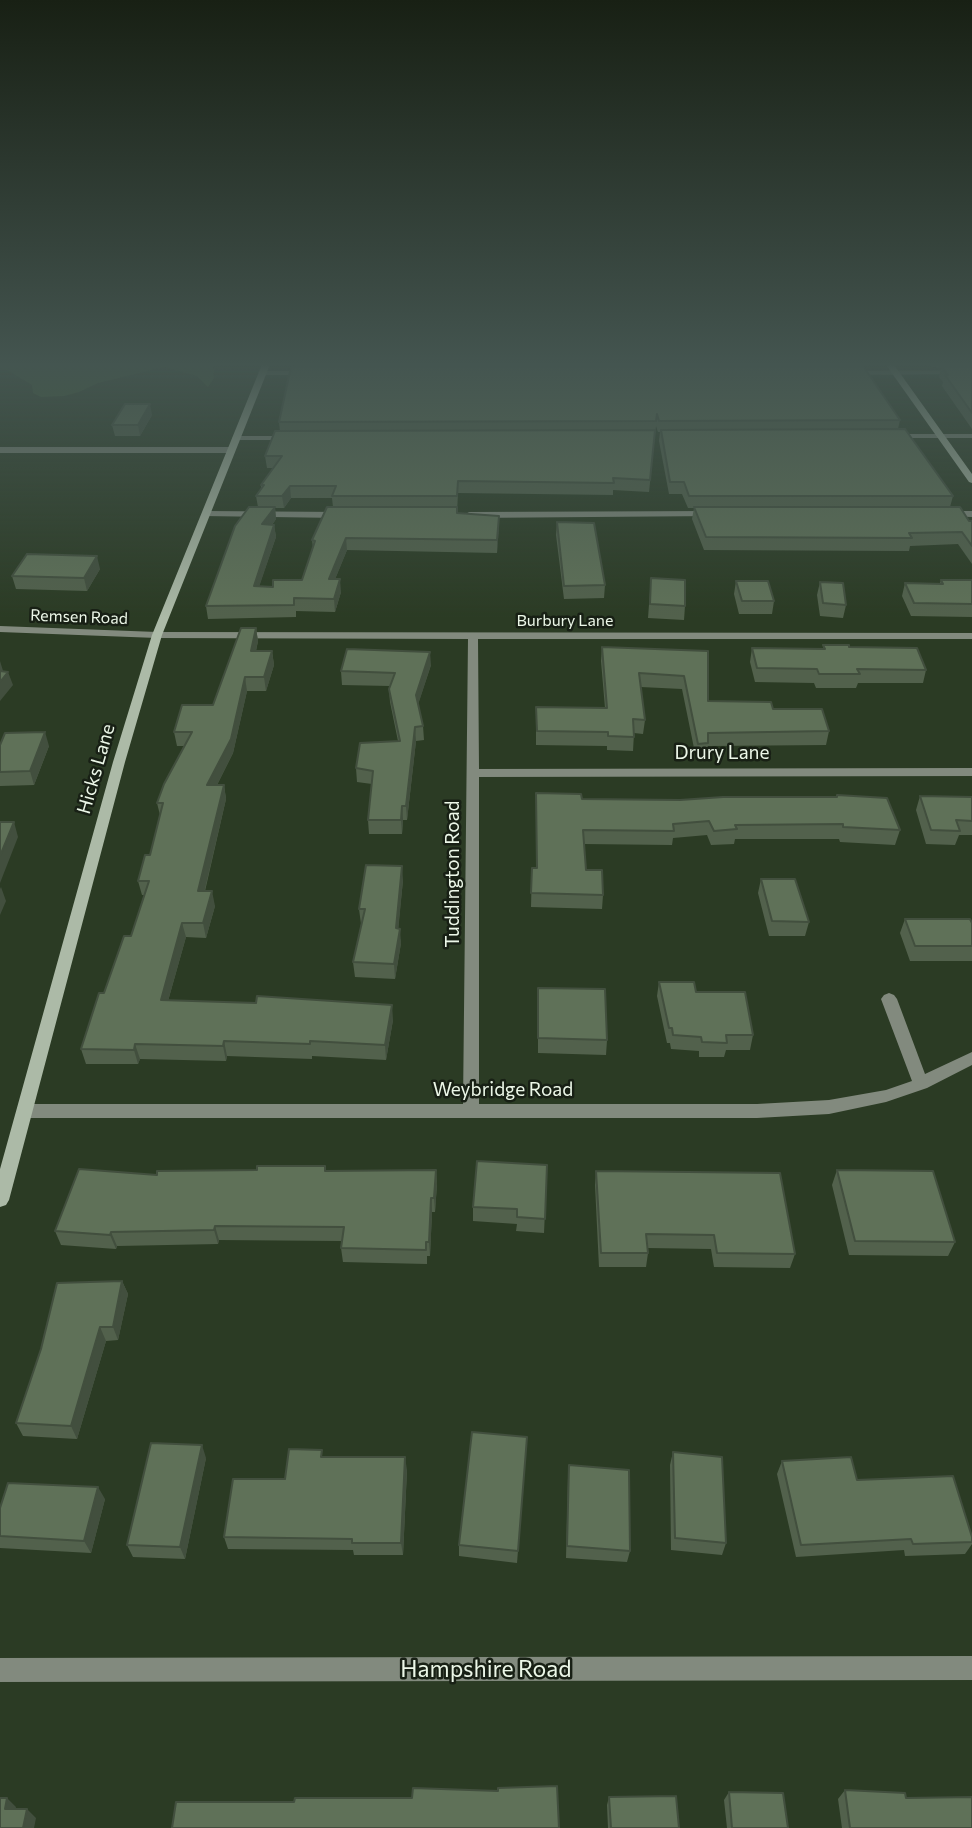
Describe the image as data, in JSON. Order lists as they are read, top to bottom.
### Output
{
  "streets": {
    "main road": ["Hicks Lane"],
    "street": [
      "Remsen Road",
      "Burbury Lane",
      "Drury Lane",
      "Tuddington Road",
      "Weybridge Road",
      "Hampshire Road"
    ]
  },
  "crossings": [
    ["Remsen Road", "Burbury Lane"],
    ["Remsen Road", "Hicks Lane"],
    ["Burbury Lane", "Hicks Lane"],
    ["Burbury Lane", "Tuddington Road"],
    ["Drury Lane", "Tuddington Road"],
    ["Hicks Lane", "Weybridge Road"],
    ["Tuddington Road", "Weybridge Road"]
  ]
}
